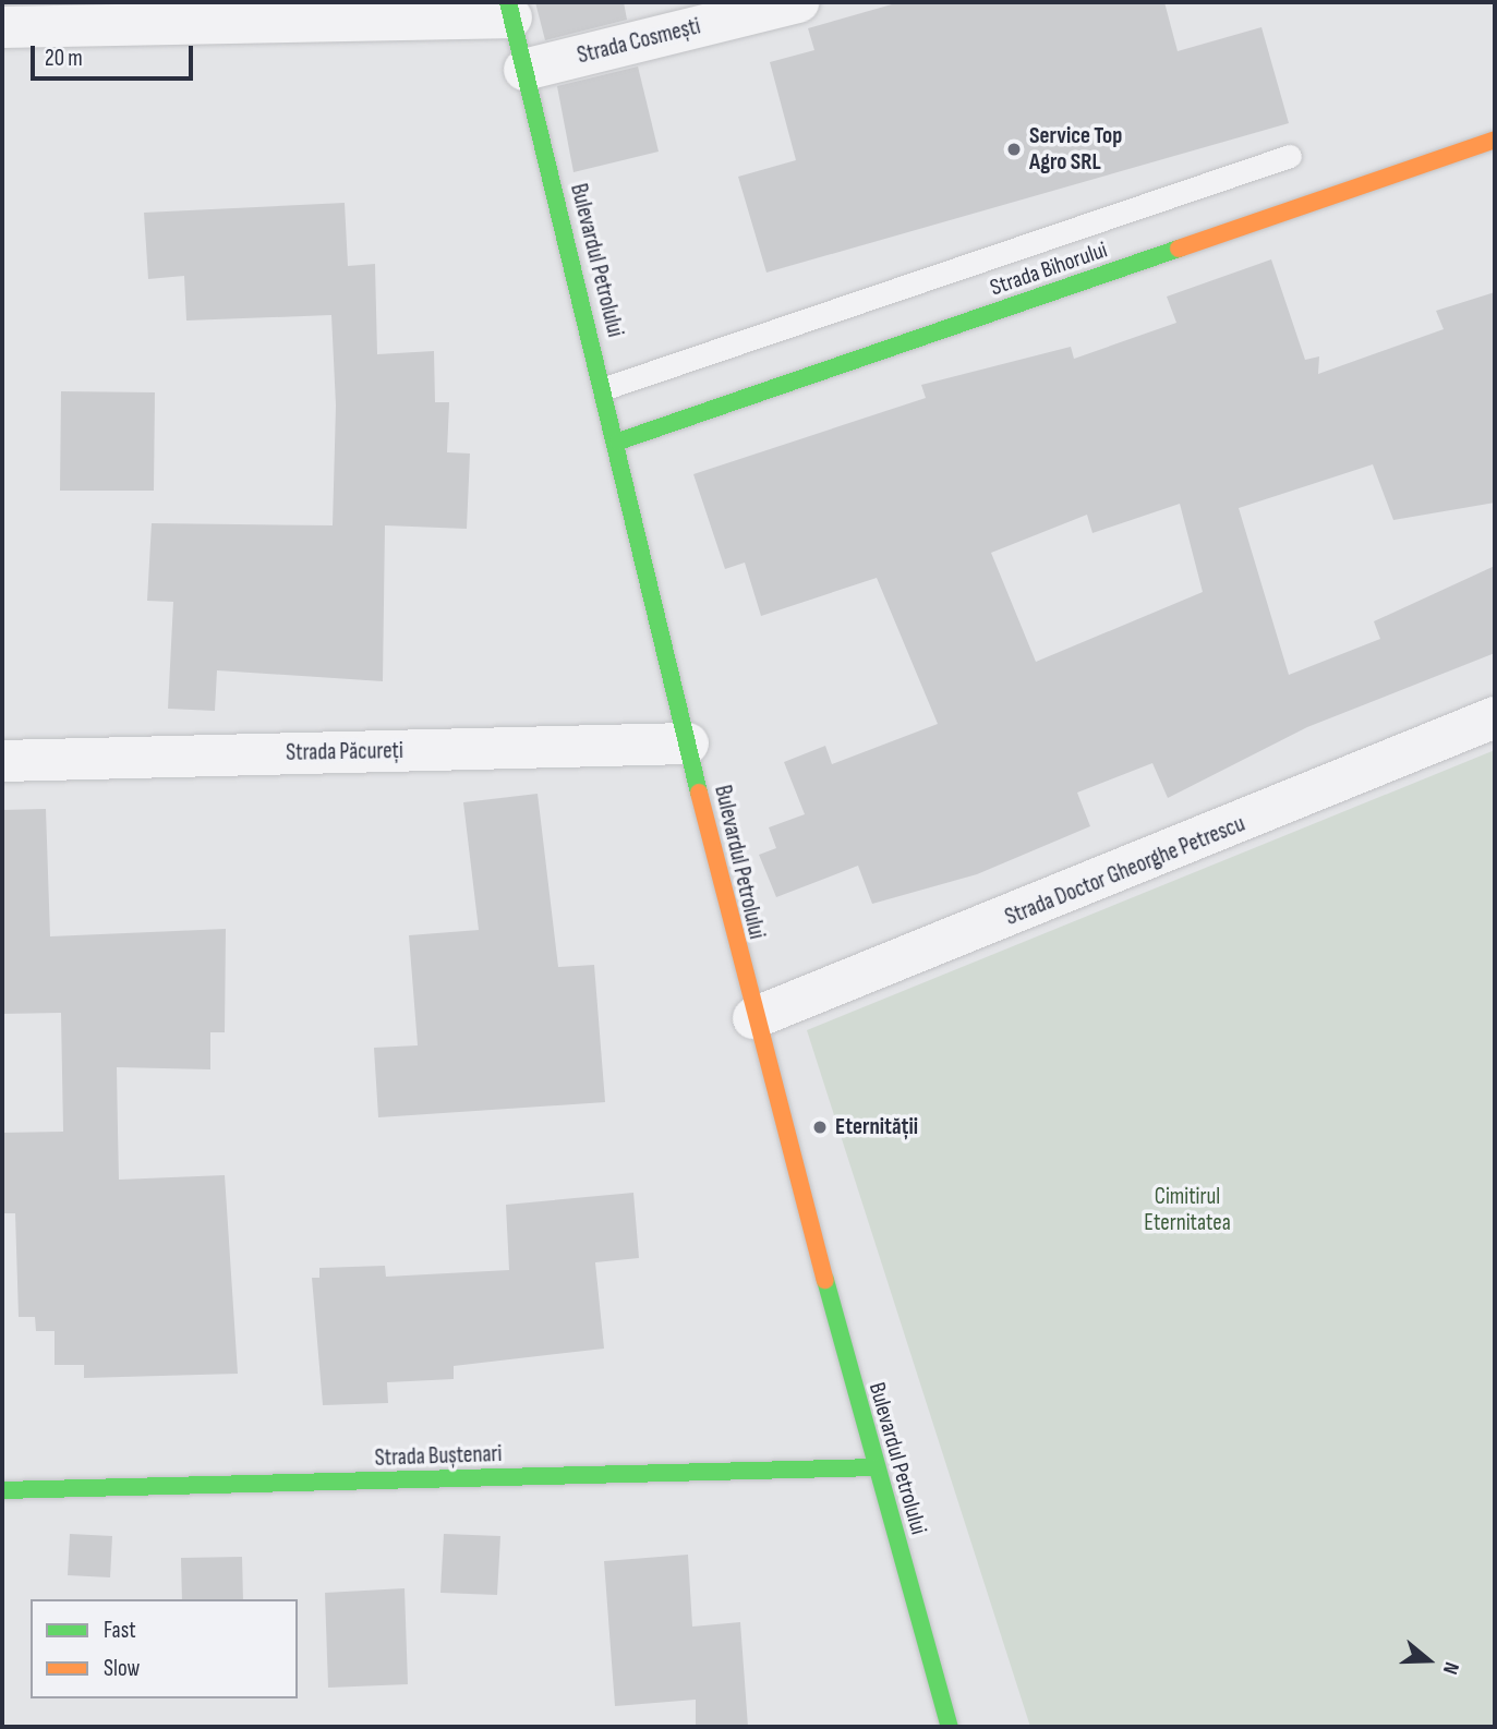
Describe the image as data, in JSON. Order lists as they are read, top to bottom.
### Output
{
  "streets": {
    "street": [
      "Strada Cosmești",
      "Bulevardul Petrolului",
      "Strada Bihorului",
      "Strada Păcureți",
      "Strada Doctor Gheorghe Petrescu",
      "Strada Buștenari"
    ]
  },
  "crossings": [
    ["Strada Cosmești", "Bulevardul Petrolului"],
    ["Bulevardul Petrolului", "Strada Bihorului"],
    ["Bulevardul Petrolului", "Strada Păcureți"],
    ["Bulevardul Petrolului", "Strada Doctor Gheorghe Petrescu"],
    ["Bulevardul Petrolului", "Strada Buștenari"]
  ],
  "parks": ["Cimitirul Eternitatea"],
  "places": ["Service Top Agro SRL", "Eternității"],
  "legend": ["Fast", "Slow"],
  "scale_bar": "20 m",
  "north": "right"
}
